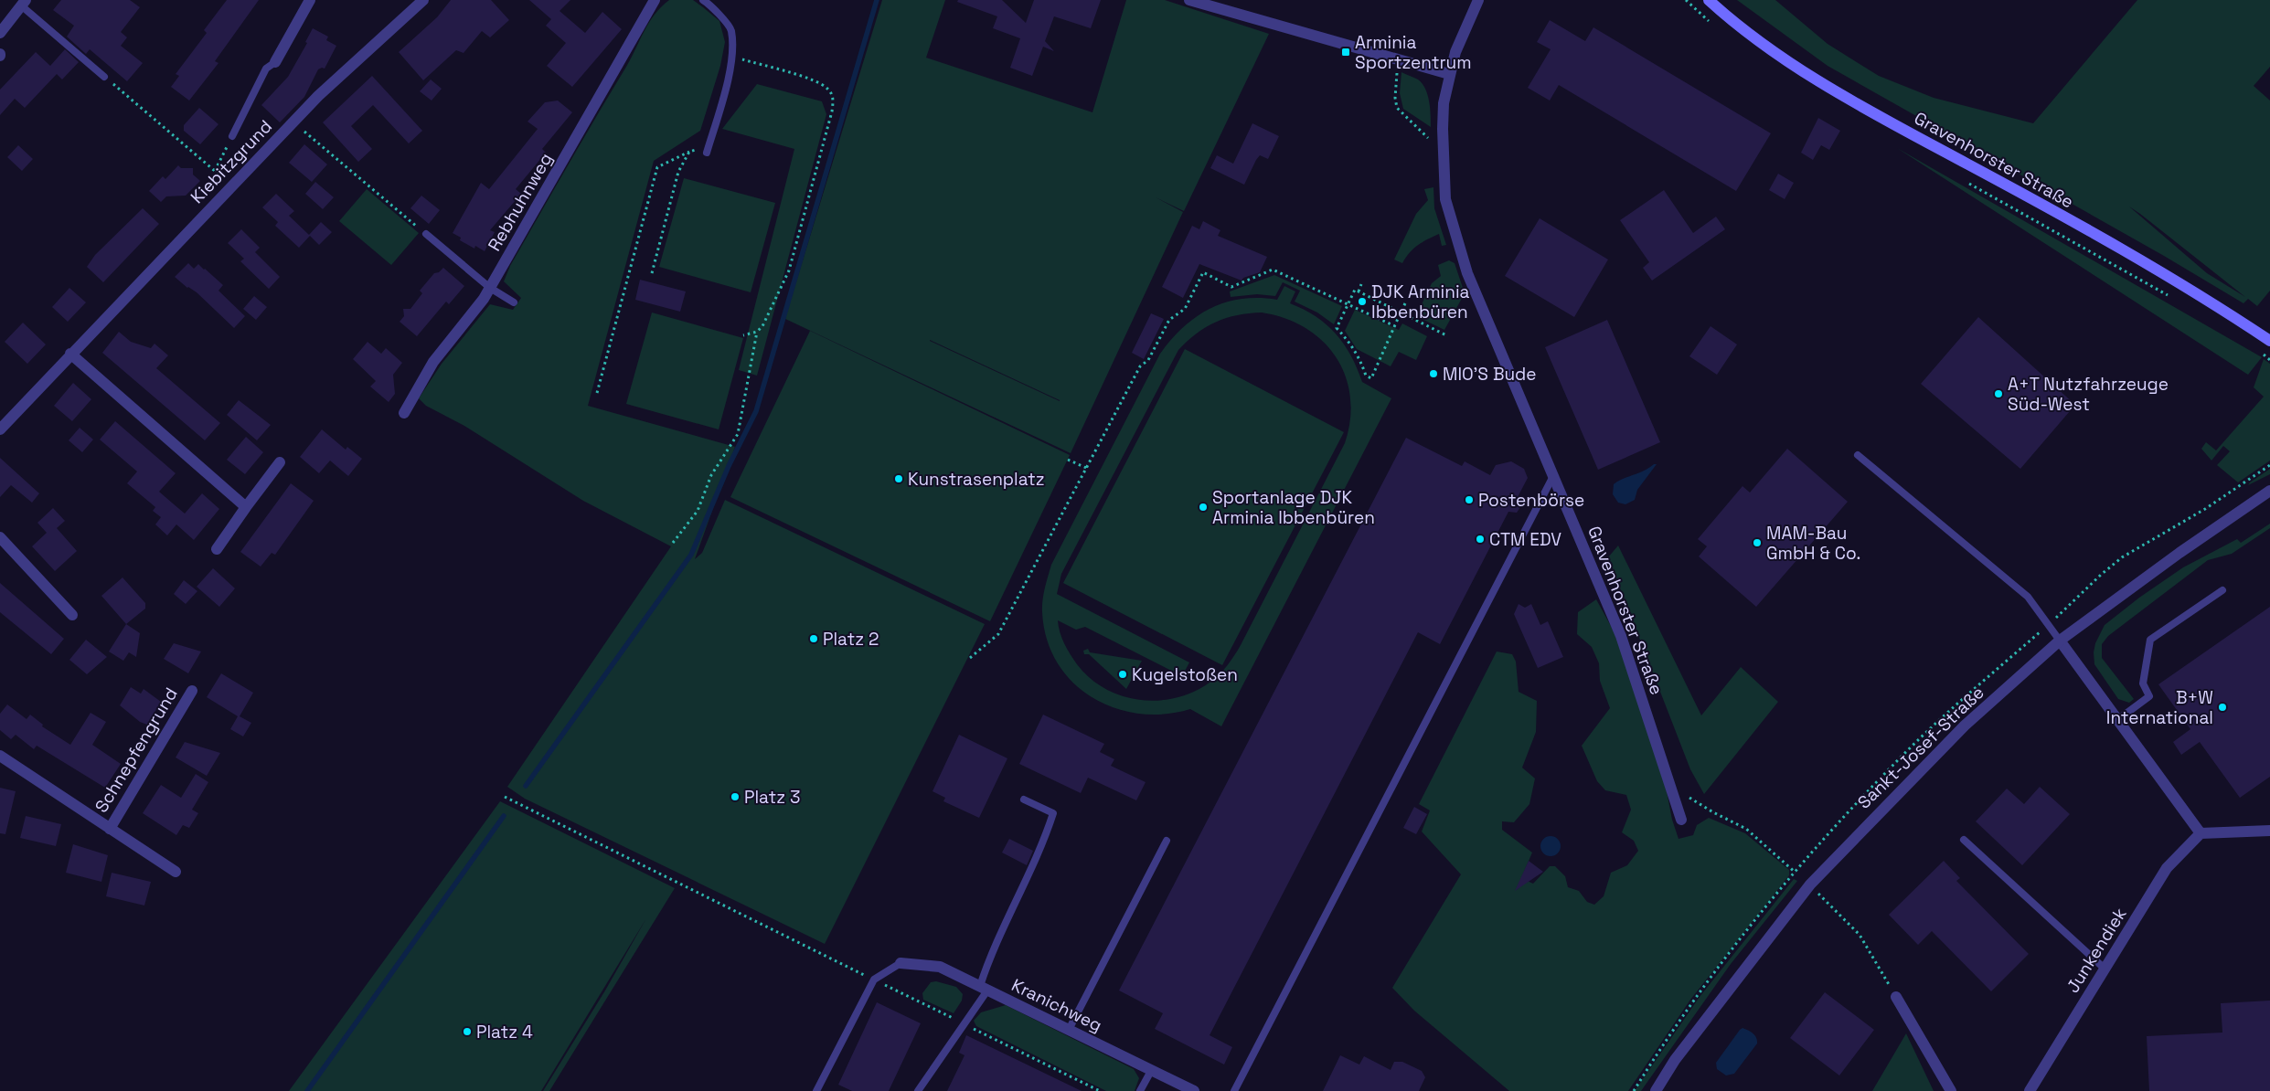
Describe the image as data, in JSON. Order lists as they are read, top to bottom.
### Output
{
  "streets": {
    "main road": ["Gravenhorster Straße"],
    "street": [
      "Kiebitzgrund",
      "Rebhuhnweg",
      "Sankt-Josef-Straße",
      "Schnepfengrund",
      "Junkendiek",
      "Kranichweg"
    ]
  },
  "places": {
    "transit": ["Arminia Sportzentrum"],
    "other": [
      "DJK Arminia Ibbenbüren",
      "MIO'S Bude",
      "A+T Nutzfahrzeuge Süd-West",
      "Kunstrasenplatz",
      "Postenbörse",
      "Sportanlage DJK Arminia Ibbenbüren",
      "CTM EDV",
      "MAM-Bau GmbH & Co.",
      "Platz 2",
      "Kugelstoßen",
      "B+W International",
      "Platz 3",
      "Platz 4"
    ]
  }
}
